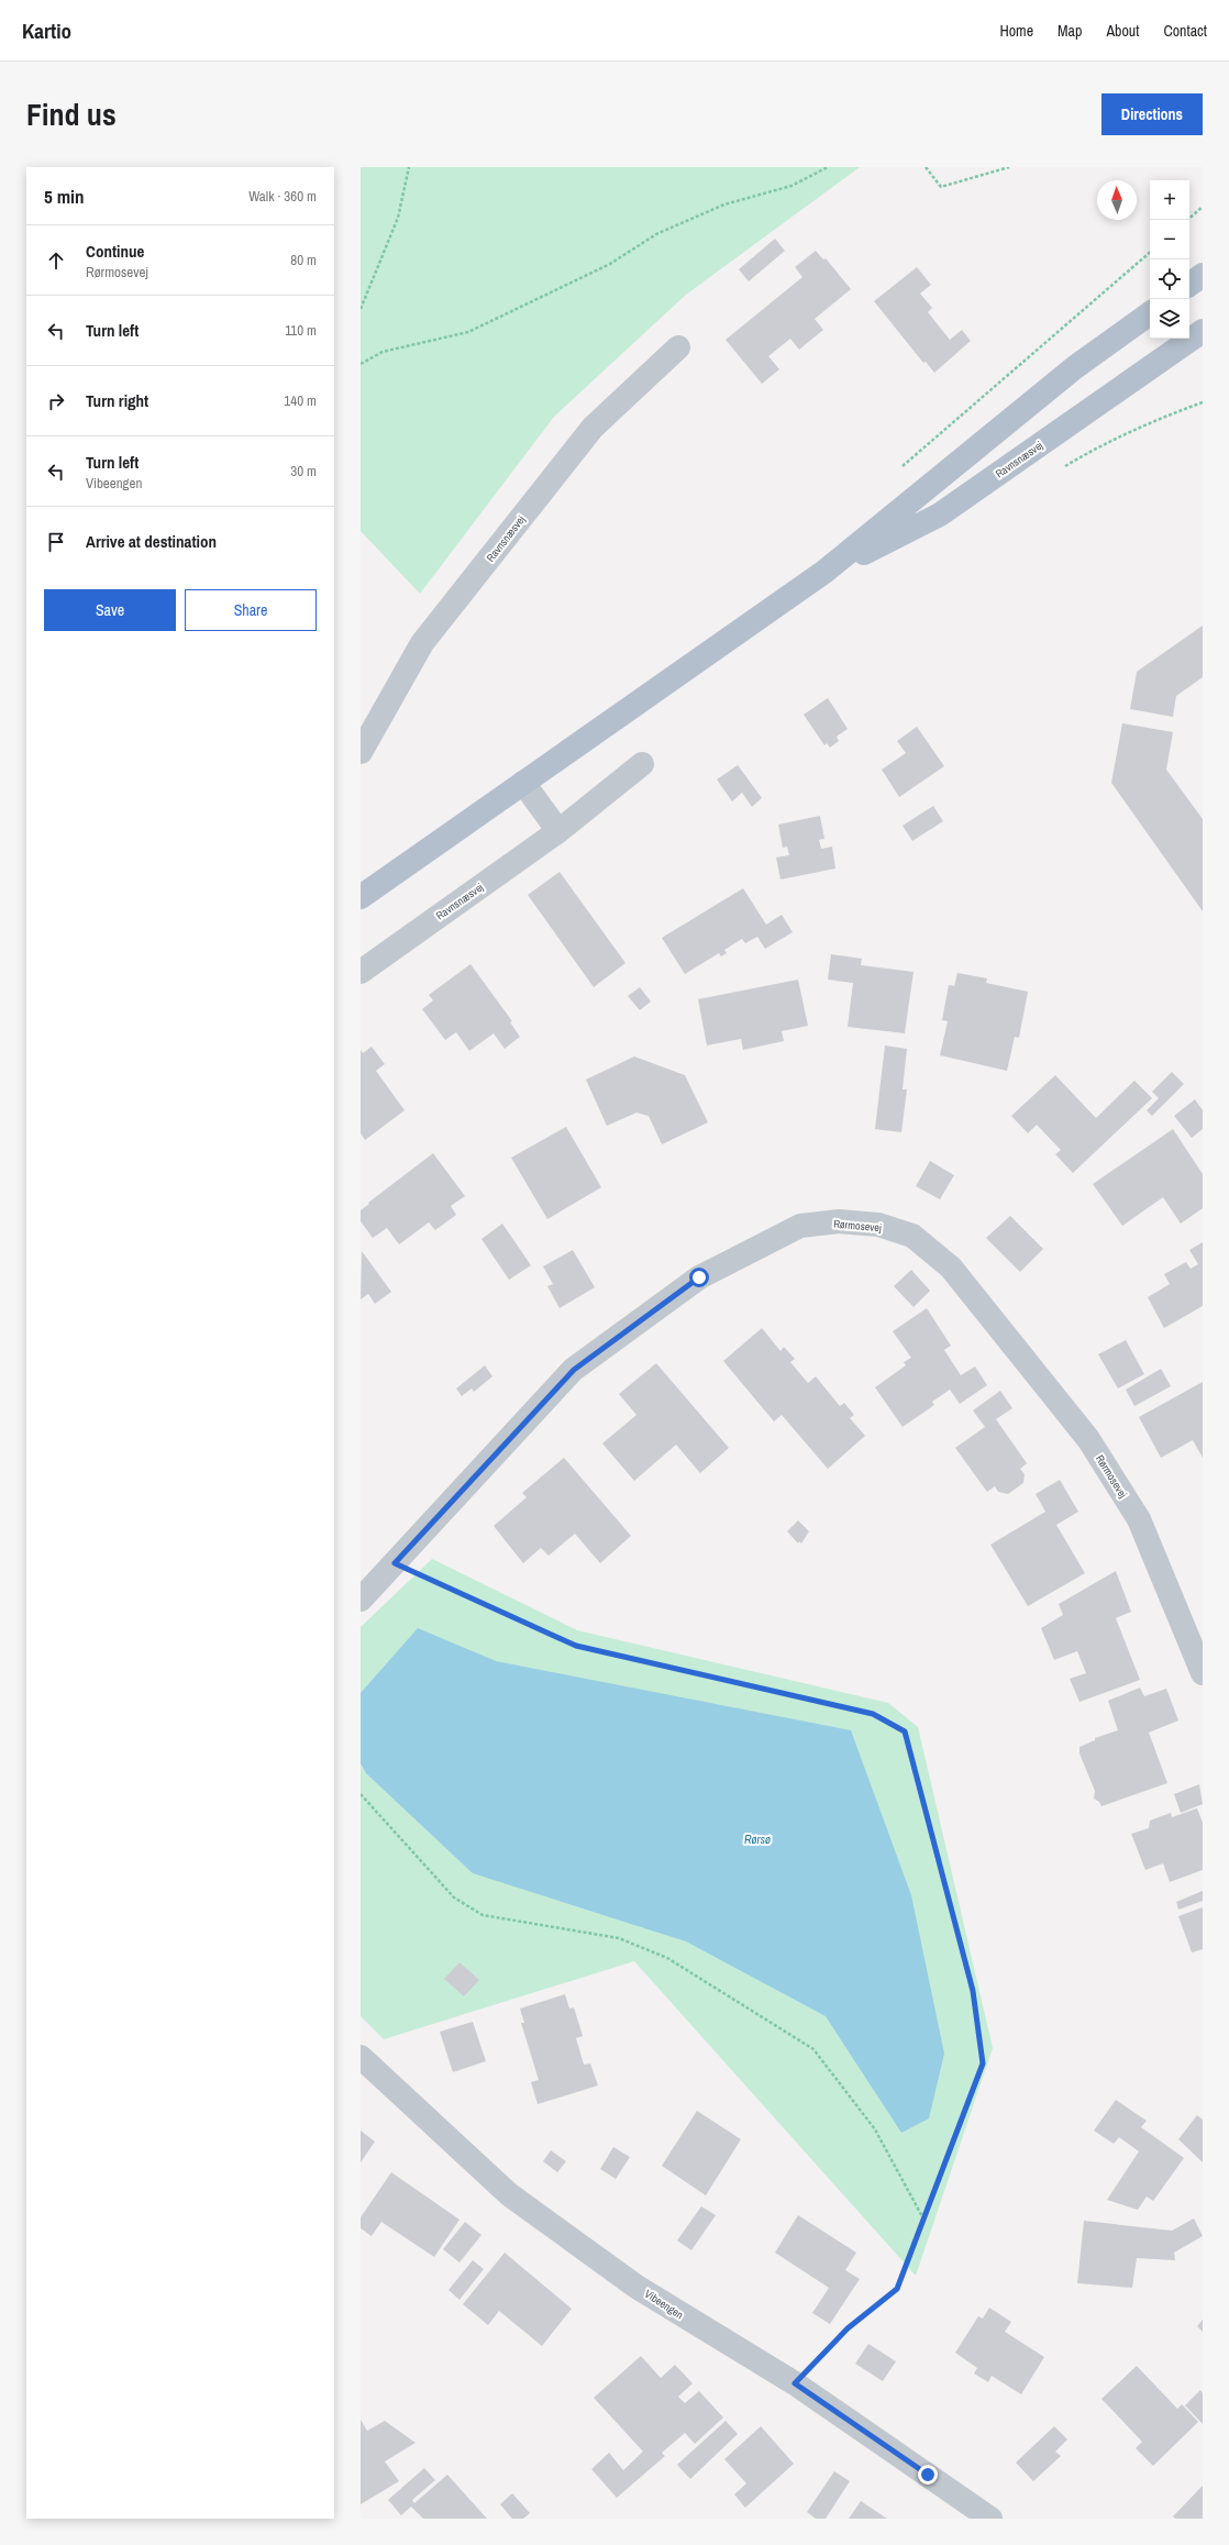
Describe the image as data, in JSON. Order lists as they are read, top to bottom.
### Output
{
  "streets": {
    "main road": ["Ravnsnæsvej"],
    "street": ["Rørmosevej", "Vibeengen"]
  },
  "water": ["Rørsø"],
  "north": "top",
  "page": {
    "header": "Kartio",
    "nav": [
      "Home",
      "Map",
      "About",
      "Contact"
    ],
    "title": "Find us",
    "buttons": [
      "Directions",
      ["Save", "Share"]
    ],
    "heading": ["5 min", "Walk · 360 m"],
    "map_buttons": ["+", "−"],
    "list": [
      ["Continue", "Rørmosevej", "80 m"],
      ["Turn left", "110 m"],
      ["Turn right", "140 m"],
      ["Turn left", "Vibeengen", "30 m"],
      "Arrive at destination"
    ]
  }
}
